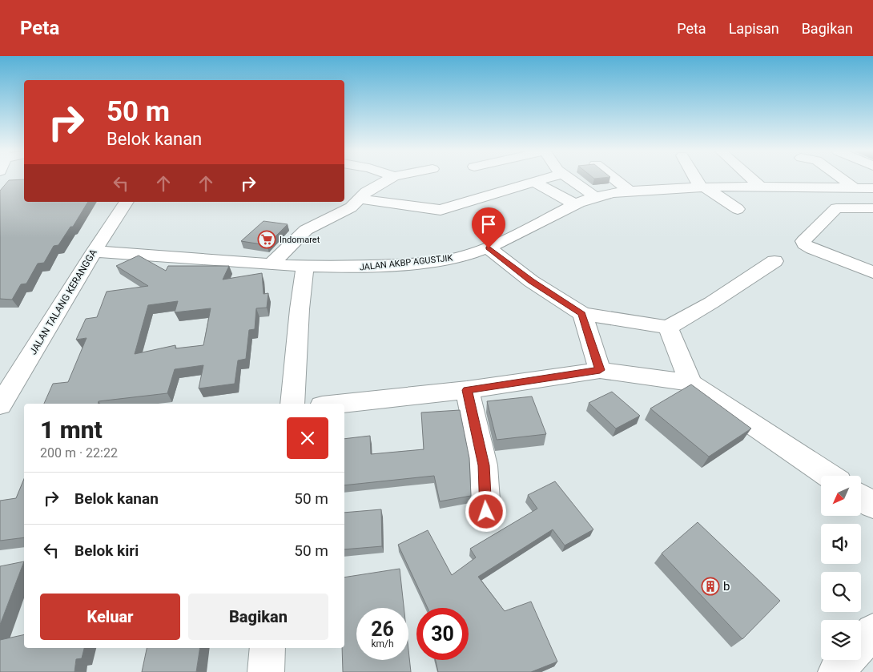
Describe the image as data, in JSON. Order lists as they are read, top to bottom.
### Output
{
  "streets": {
    "street": ["JALAN AKBP AGUSTJIK", "JALAN TALANG KERANGGA"]
  },
  "crossings": [
    ["JALAN AKBP AGUSTJIK", "JALAN TALANG KERANGGA"]
  ],
  "places": {
    "supermarket": ["Indomaret"],
    "building": ["b"]
  },
  "north": "bottom left",
  "page": {
    "header": "Peta",
    "nav": ["Peta", "Lapisan", "Bagikan"],
    "turn": ["50 m", "Belok kanan"],
    "heading": ["1 mnt", "200 m · 22:22"],
    "list": [
      {
        "name": "Belok kanan",
        "value": "50 m"
      },
      {
        "name": "Belok kiri",
        "value": "50 m"
      }
    ],
    "buttons": ["Keluar", "Bagikan"],
    "speed": "26 km/h",
    "limit": "30"
  }
}
